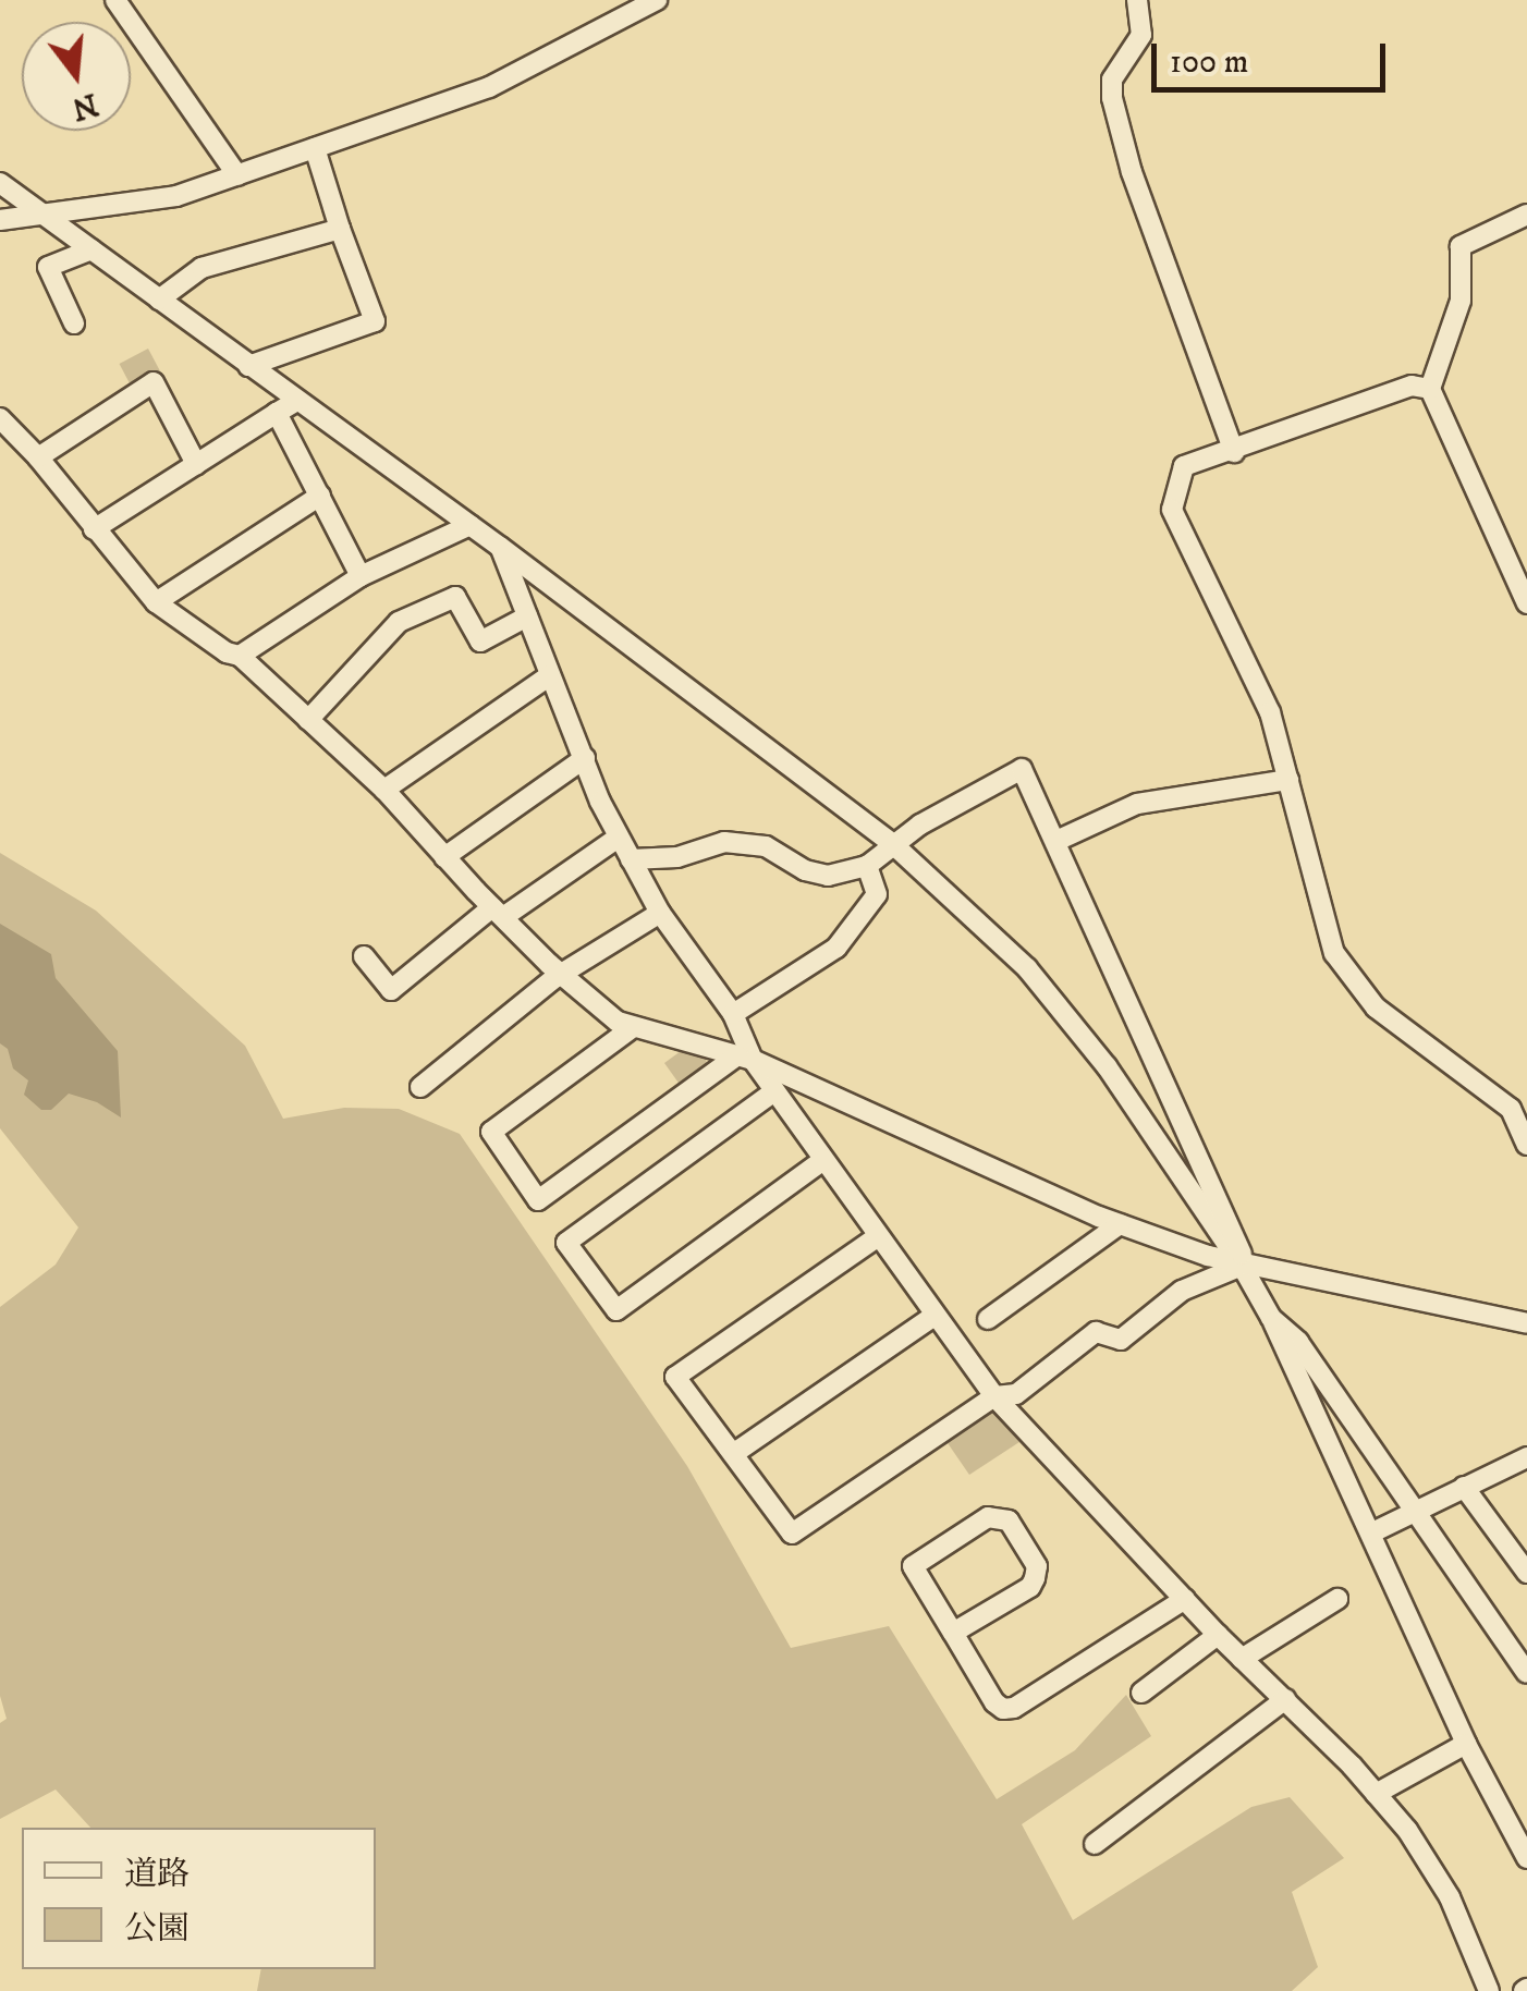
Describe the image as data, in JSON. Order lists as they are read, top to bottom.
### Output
{
  "legend": ["道路", "公園"],
  "scale_bar": "100 m",
  "north": "bottom"
}
